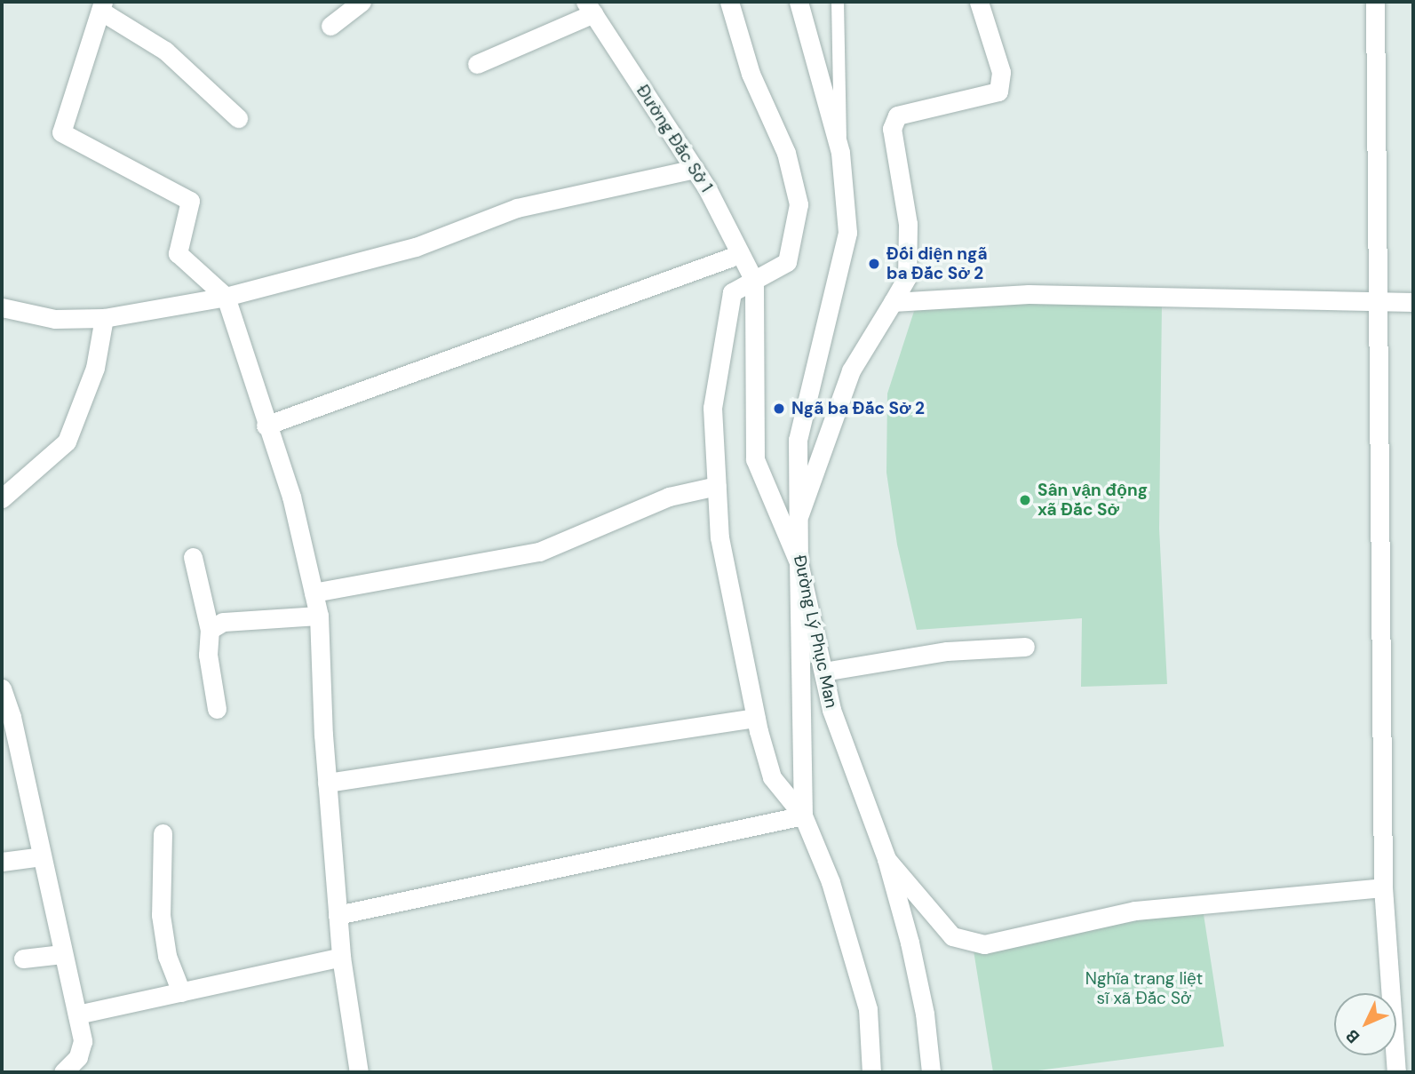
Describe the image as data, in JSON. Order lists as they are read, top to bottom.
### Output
{
  "streets": {
    "street": ["Đường Đắc Sở 1", "Đường Lý Phục Man"]
  },
  "parks": ["Nghĩa trang liệt sĩ xã Đắc Sở"],
  "places": ["Đối diện ngã ba Đắc Sở 2", "Ngã ba Đắc Sở 2", "Sân vận động xã Đắc Sở"],
  "north": "bottom left"
}
